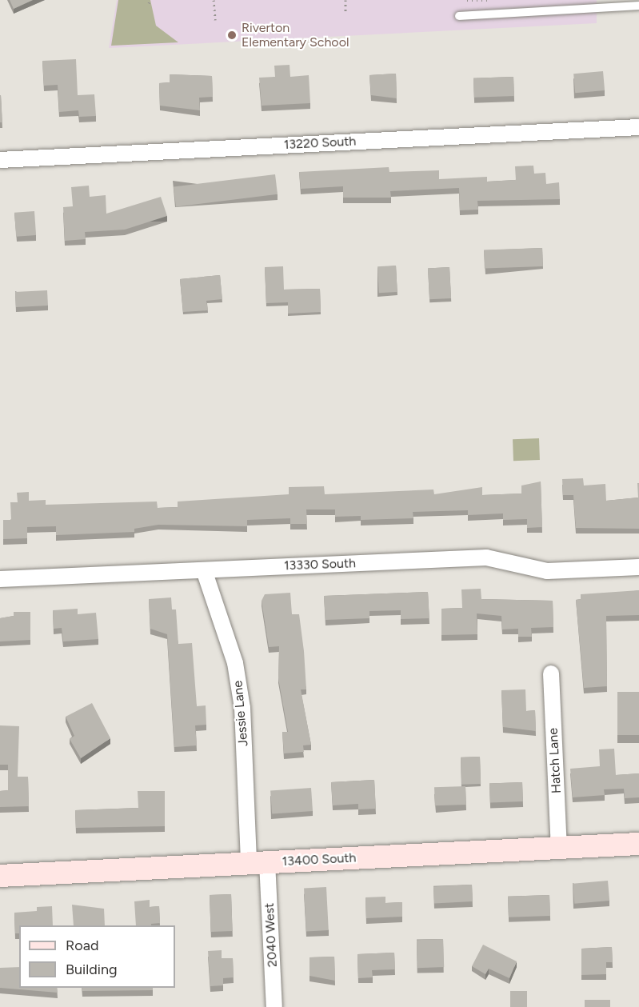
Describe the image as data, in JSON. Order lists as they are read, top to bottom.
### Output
{
  "streets": {
    "street": [
      "13220 South",
      "13330 South",
      "Jessie Lane",
      "Hatch Lane",
      "13400 South",
      "2040 West"
    ]
  },
  "crossings": [
    ["13330 South", "Jessie Lane"],
    ["Jessie Lane", "13400 South"],
    ["Jessie Lane", "2040 West"],
    ["Hatch Lane", "13400 South"],
    ["13400 South", "2040 West"]
  ],
  "places": ["Riverton Elementary School"],
  "legend": ["Road", "Building"]
}
